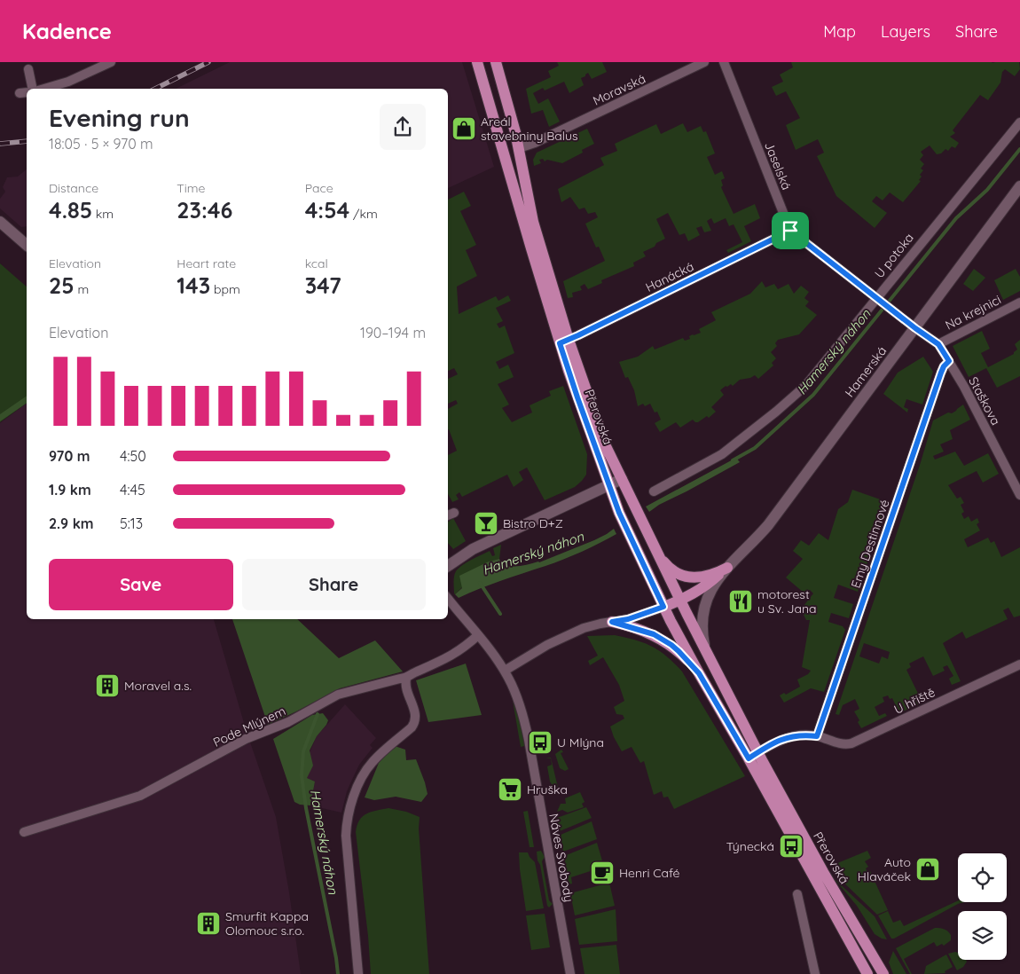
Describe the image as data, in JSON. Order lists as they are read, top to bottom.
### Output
{
  "streets": {
    "main road": ["Přerovská"],
    "street": [
      "Moravská",
      "Jaselská",
      "U potoka",
      "Hanácká",
      "Na krejnici",
      "Hamerská",
      "Staškova",
      "Emy Destinnové",
      "U hřiště",
      "Pode Mlýnem",
      "Náves Svobody"
    ]
  },
  "crossings": [
    ["Moravská", "Přerovská"],
    ["Jaselská", "Hanácká"],
    ["Hanácká", "Přerovská"],
    ["Na krejnici", "Staškova"],
    ["Hamerská", "Staškova"],
    ["Hamerská", "Přerovská"],
    ["Staškova", "Emy Destinnové"],
    ["Emy Destinnové", "U hřiště"],
    ["Pode Mlýnem", "Náves Svobody"]
  ],
  "water": ["Hamerský náhon"],
  "places": {
    "shop": ["Areál stavebniny Balus", "Auto Hlaváček"],
    "bar": ["Bistro D+Z"],
    "restaurant": ["motorest u Sv. Jana"],
    "building": ["Moravel a.s.", "Smurfit Kappa Olomouc s.r.o."],
    "bus stop": ["U Mlýna", "Týnecká"],
    "supermarket": ["Hruška"],
    "cafe": ["Henri Café"]
  },
  "page": {
    "header": "Kadence",
    "nav": ["Map", "Layers", "Share"],
    "heading": ["Evening run", "18:05 · 5 × 970 m"],
    "stats": [
      ["Distance", "4.85 km"],
      ["Time", "23:46"],
      ["Pace", "4:54 /km"],
      ["Elevation", "25 m"],
      ["Heart rate", "143 bpm"],
      ["kcal", "347"]
    ],
    "chart": ["Elevation", "190–194 m"],
    "list": [
      {
        "name": "970 m",
        "note": "4:50"
      },
      {
        "name": "1.9 km",
        "note": "4:45"
      },
      {
        "name": "2.9 km",
        "note": "5:13"
      }
    ],
    "buttons": ["Save", "Share"]
  }
}
